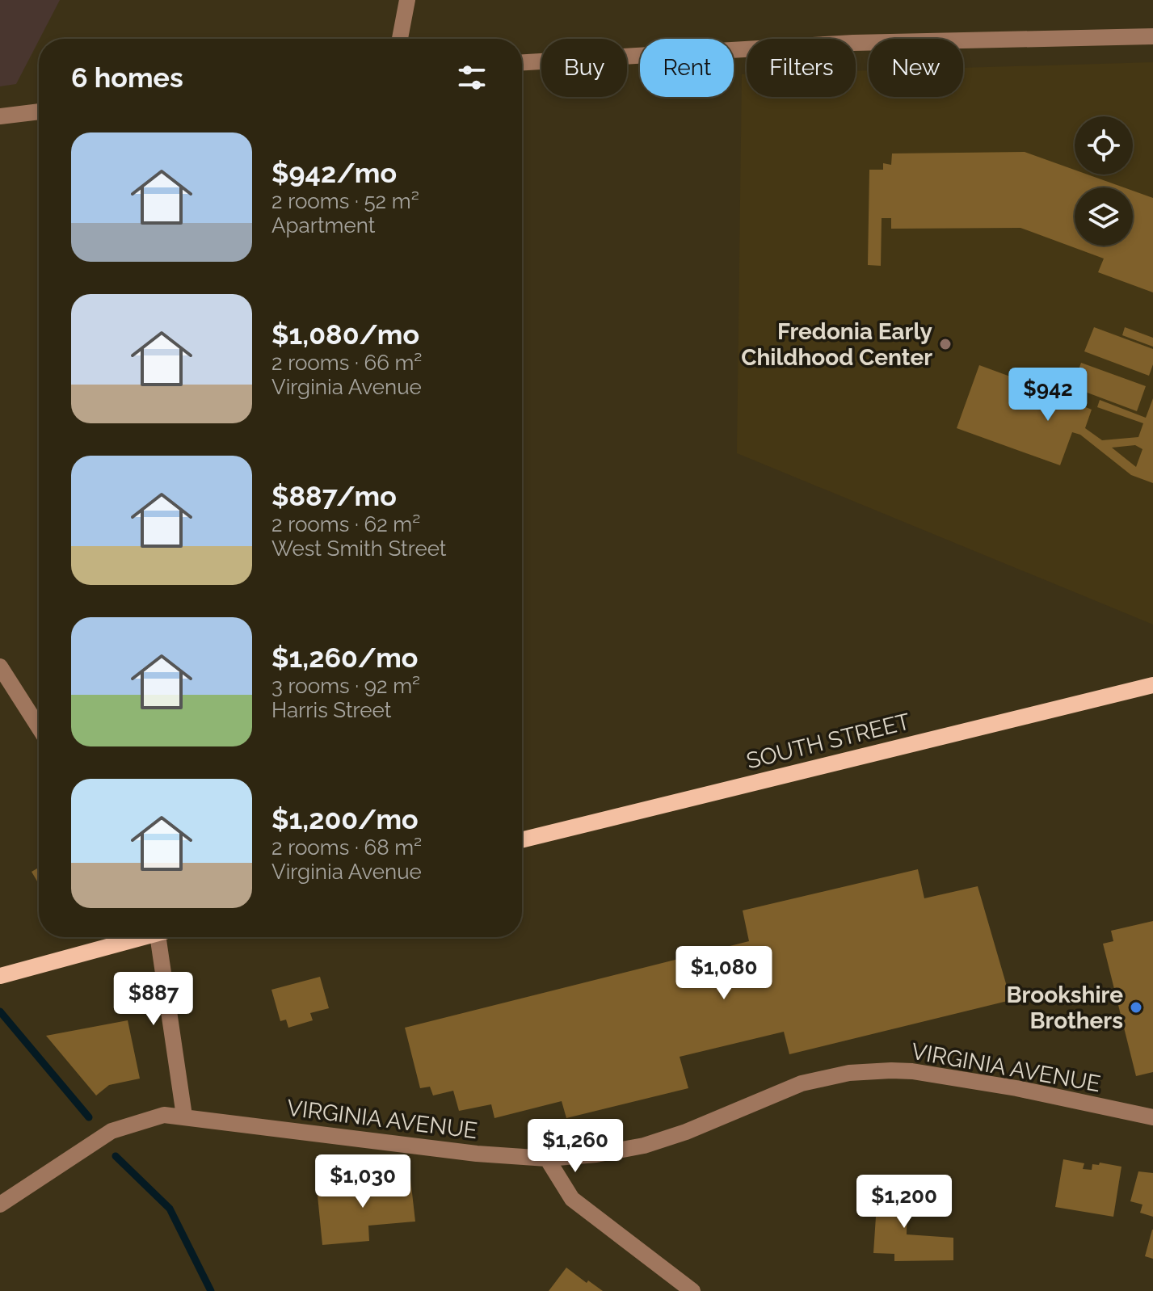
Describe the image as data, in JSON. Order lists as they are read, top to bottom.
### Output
{
  "streets": {
    "main road": ["SOUTH STREET"],
    "street": ["VIRGINIA AVENUE"]
  },
  "places": ["Fredonia Early Childhood Center", "Brookshire Brothers"],
  "page": {
    "chip": [
      "Buy",
      "Rent",
      "Filters",
      "New"
    ],
    "heading": "6 homes",
    "list": [
      {
        "name": "$942/mo",
        "note": "2 rooms · 52 m² · Apartment"
      },
      {
        "name": "$1,080/mo",
        "note": "2 rooms · 66 m² · Virginia Avenue"
      },
      {
        "name": "$887/mo",
        "note": "2 rooms · 62 m² · West Smith Street"
      },
      {
        "name": "$1,260/mo",
        "note": "3 rooms · 92 m² · Harris Street"
      },
      {
        "name": "$1,200/mo",
        "note": "2 rooms · 68 m² · Virginia Avenue"
      }
    ],
    "price": [
      "$942",
      "$1,080",
      "$887",
      "$1,260",
      "$1,030",
      "$1,200"
    ]
  }
}
